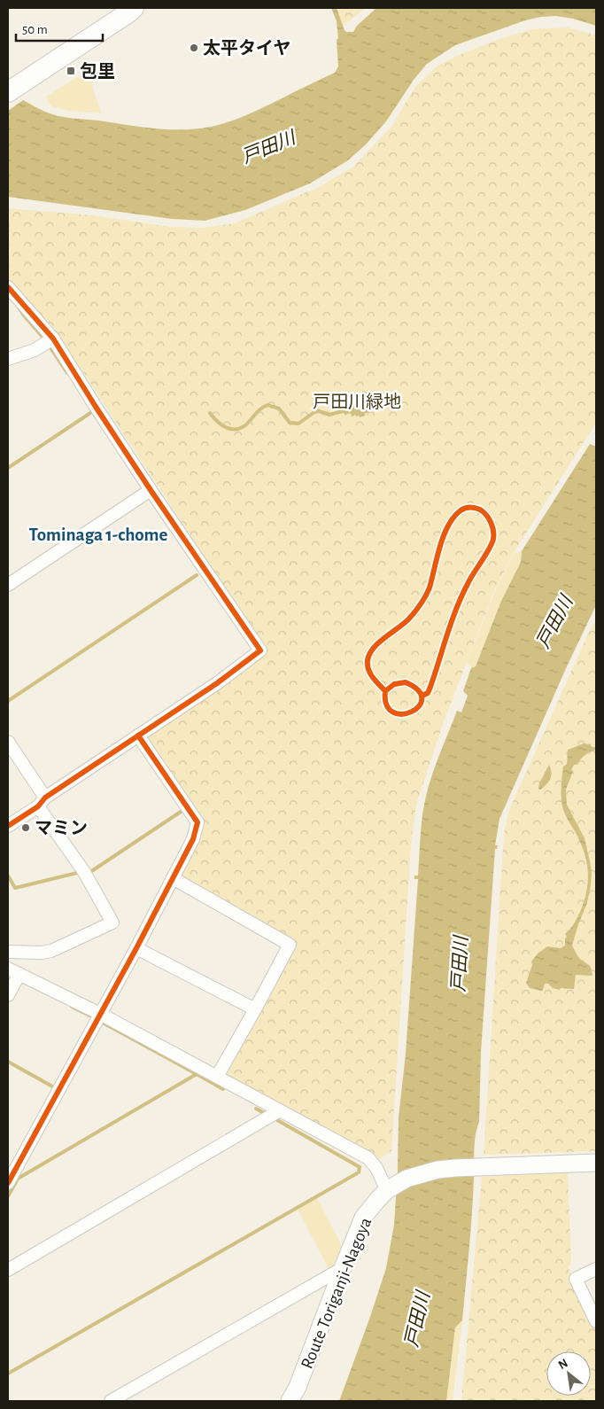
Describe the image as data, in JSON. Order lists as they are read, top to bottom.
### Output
{
  "streets": {
    "main road": ["Route Toriganji-Nagoya"]
  },
  "districts": ["Tominaga 1-chome"],
  "water": ["戸田川"],
  "parks": ["戸田川緑地"],
  "places": {
    "other": ["太平タイヤ", "マミン"],
    "transit": ["包里"]
  },
  "scale_bar": "50 m",
  "north": "top left"
}
